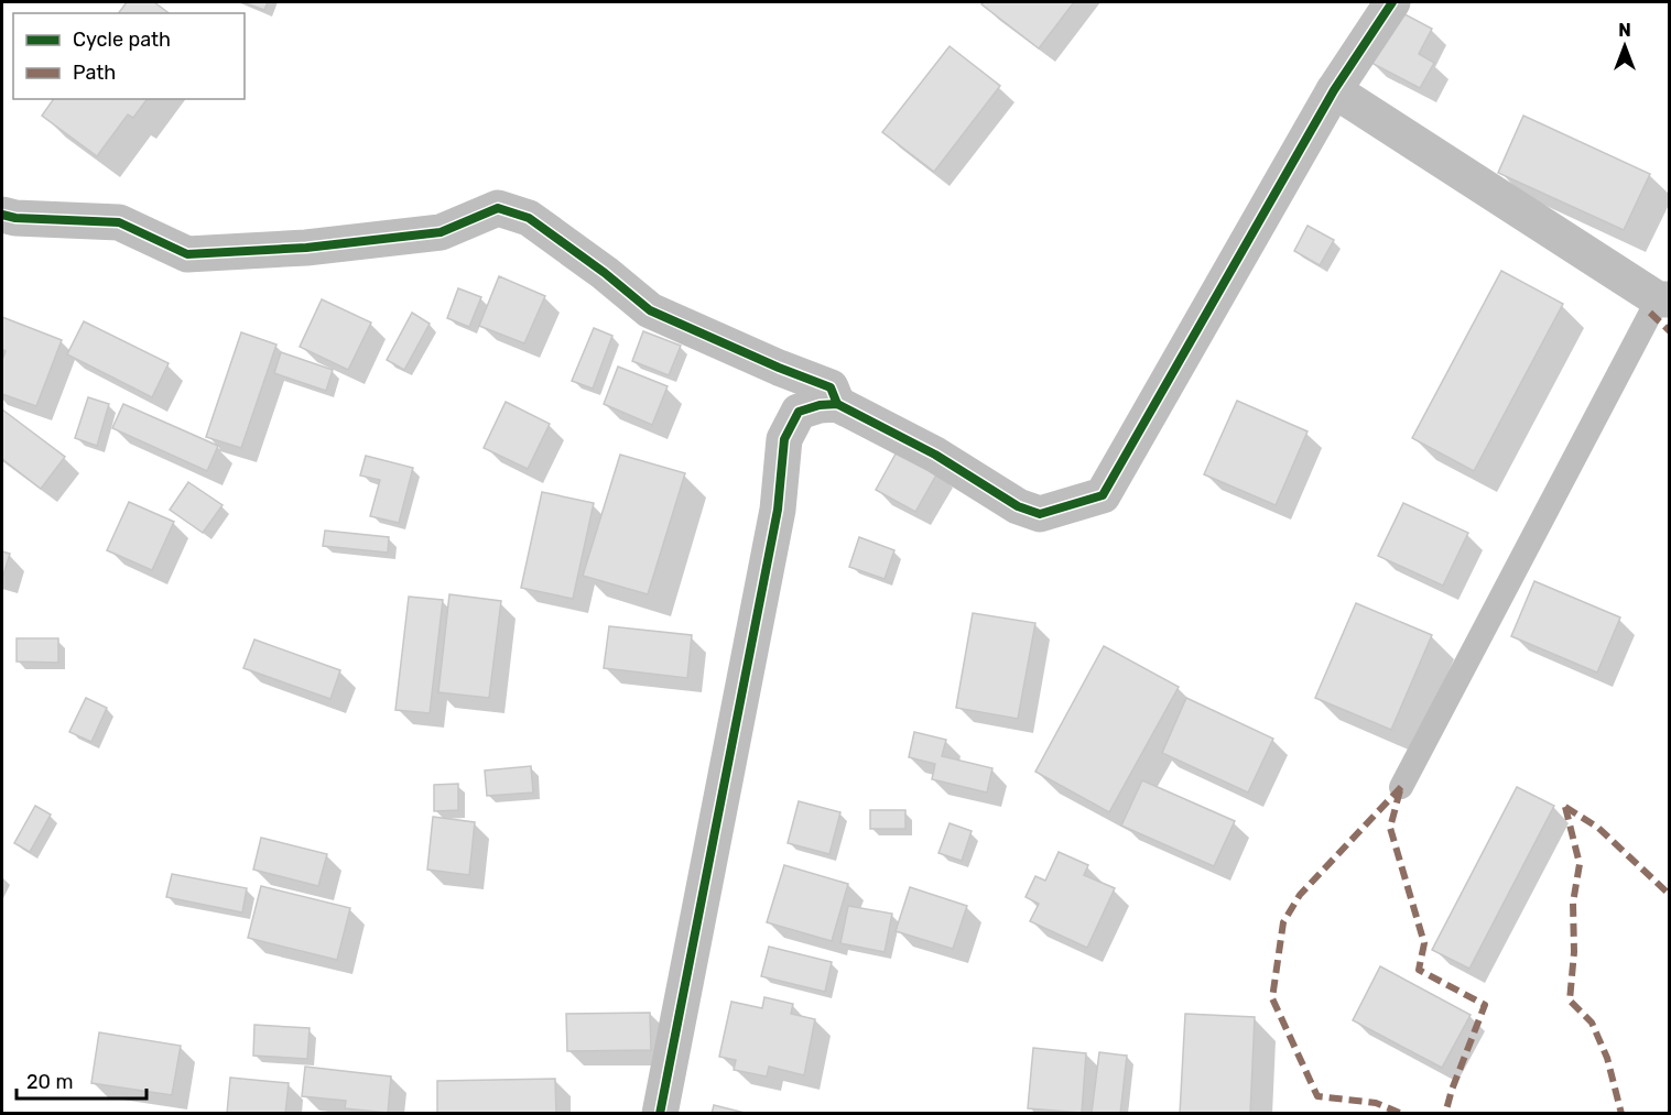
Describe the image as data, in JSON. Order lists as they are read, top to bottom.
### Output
{
  "legend": ["Cycle path", "Path"],
  "scale_bar": "20 m",
  "north": "top"
}
